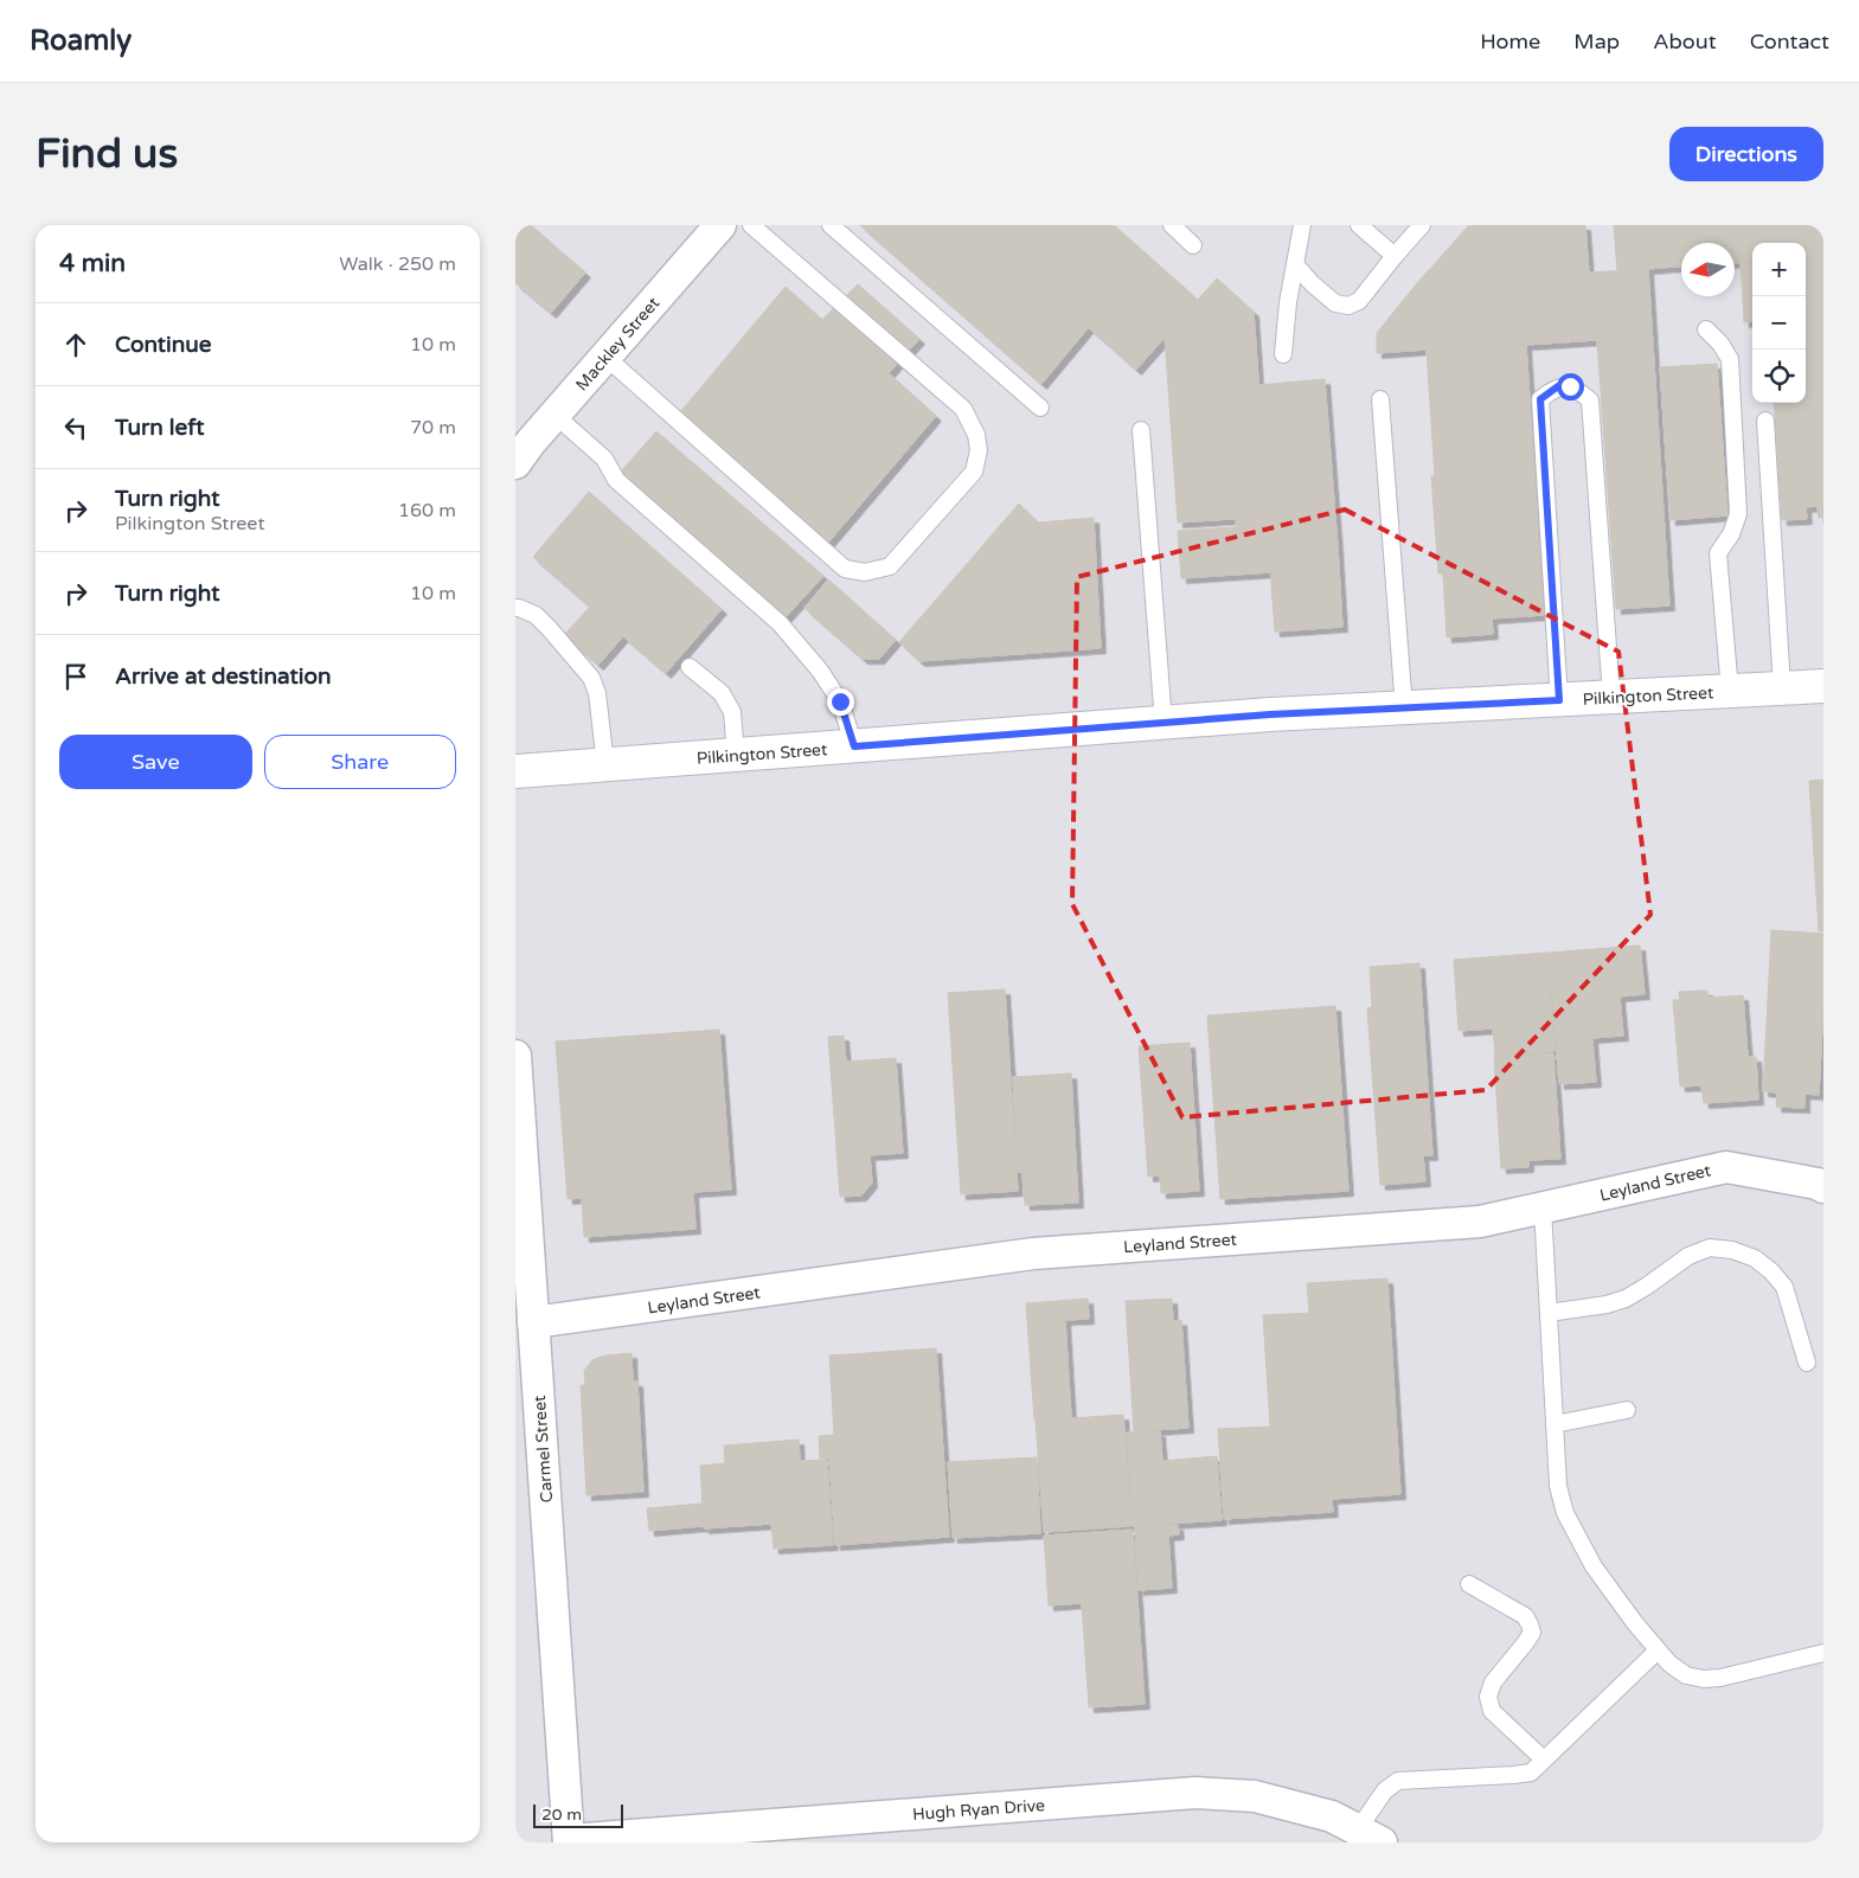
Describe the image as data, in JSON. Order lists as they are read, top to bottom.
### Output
{
  "streets": {
    "street": [
      "Mackley Street",
      "Pilkington Street",
      "Leyland Street",
      "Carmel Street",
      "Hugh Ryan Drive"
    ]
  },
  "crossings": [
    ["Leyland Street", "Carmel Street"],
    ["Carmel Street", "Hugh Ryan Drive"]
  ],
  "scale_bar": "20 m",
  "north": "left",
  "page": {
    "header": "Roamly",
    "nav": [
      "Home",
      "Map",
      "About",
      "Contact"
    ],
    "buttons": [
      "Directions",
      ["Save", "Share"]
    ],
    "title": "Find us",
    "heading": ["4 min", "Walk · 250 m"],
    "map_buttons": ["+", "−"],
    "list": [
      ["Continue", "10 m"],
      ["Turn left", "70 m"],
      ["Turn right", "Pilkington Street", "160 m"],
      ["Turn right", "10 m"],
      "Arrive at destination"
    ],
    "scale": "20 m"
  }
}
